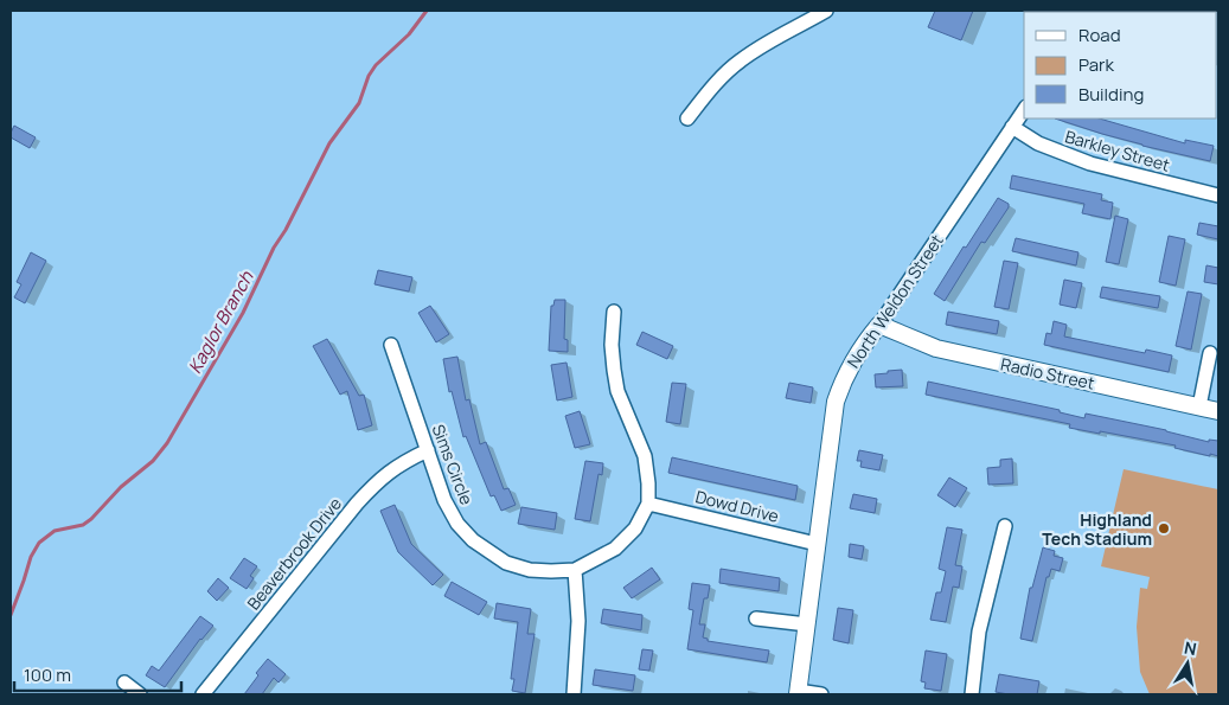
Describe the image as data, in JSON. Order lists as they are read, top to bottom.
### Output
{
  "streets": {
    "street": [
      "Barkley Street",
      "North Weldon Street",
      "Radio Street",
      "Sims Circle",
      "Dowd Drive",
      "Beaverbrook Drive"
    ]
  },
  "crossings": [
    ["Barkley Street", "North Weldon Street"],
    ["North Weldon Street", "Radio Street"],
    ["North Weldon Street", "Dowd Drive"],
    ["Sims Circle", "Dowd Drive"],
    ["Sims Circle", "Beaverbrook Drive"]
  ],
  "water": ["Kaglor Branch"],
  "places": ["Highland Tech Stadium"],
  "legend": ["Road", "Park", "Building"],
  "scale_bar": "100 m",
  "north": "top"
}
